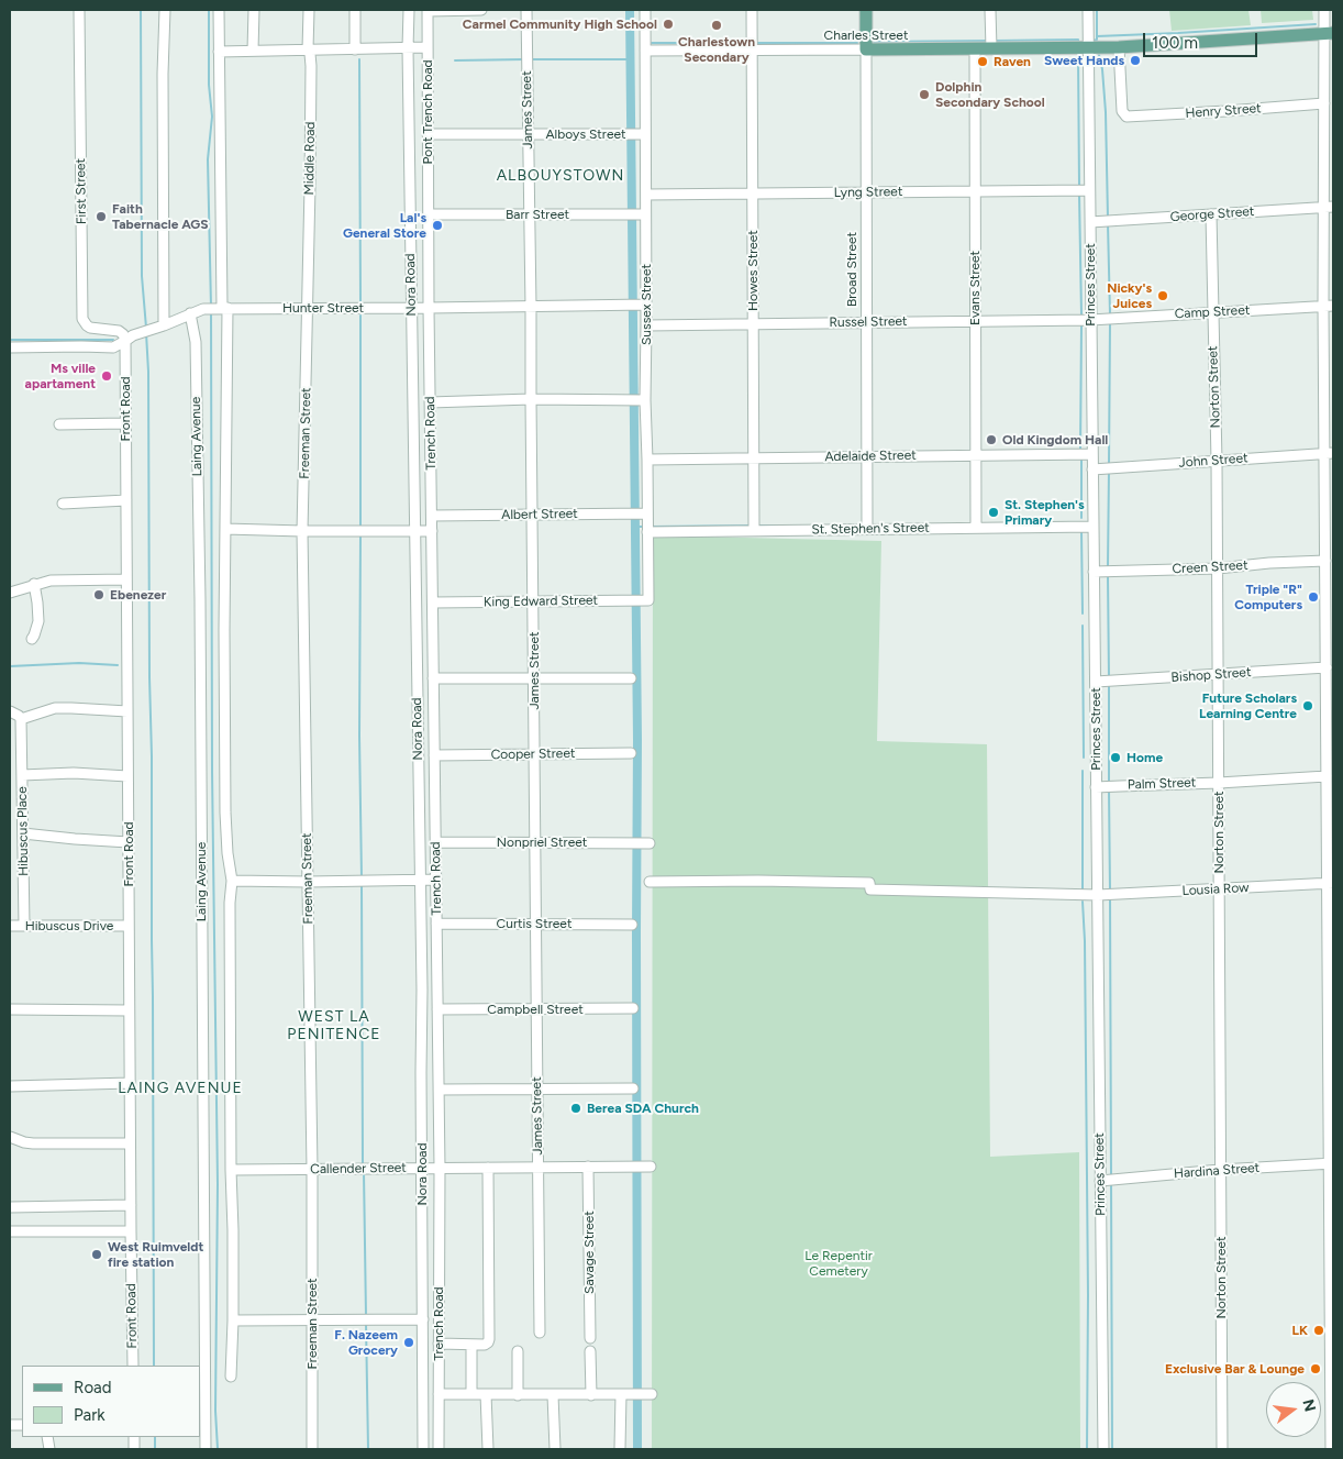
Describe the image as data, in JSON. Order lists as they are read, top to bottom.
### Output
{
  "streets": {
    "main road": ["Charles Street", "Broad Street"],
    "street": [
      "James Street",
      "Henry Street",
      "Pont Trench Road",
      "Alboys Street",
      "Middle Road",
      "First Street",
      "Lyng Street",
      "Barr Street",
      "George Street",
      "Howes Street",
      "Nora Road",
      "Princes Street",
      "Evans Street",
      "Sussex Street",
      "Hunter Street",
      "Camp Street",
      "Russel Street",
      "Norton Street",
      "Front Road",
      "Freeman Street",
      "Trench Road",
      "Laing Avenue",
      "Adelaide Street",
      "John Street",
      "Albert Street",
      "St. Stephen's Street",
      "Creen Street",
      "King Edward Street",
      "Bishop Street",
      "Cooper Street",
      "Palm Street",
      "Hibuscus Place",
      "Nonpriel Street",
      "Lousia Row",
      "Curtis Street",
      "Hibuscus Drive",
      "Campbell Street",
      "Callender Street",
      "Hardina Street",
      "Savage Street"
    ]
  },
  "crossings": [
    ["Charles Street", "Henry Street"],
    ["Charles Street", "Broad Street"],
    ["Charles Street", "Howes Street"],
    ["Charles Street", "Princes Street"],
    ["Charles Street", "Evans Street"],
    ["Charles Street", "Sussex Street"],
    ["James Street", "Alboys Street"],
    ["James Street", "Barr Street"],
    ["James Street", "Hunter Street"],
    ["James Street", "Albert Street"],
    ["James Street", "King Edward Street"],
    ["James Street", "Cooper Street"],
    ["James Street", "Nonpriel Street"],
    ["James Street", "Curtis Street"],
    ["James Street", "Campbell Street"],
    ["James Street", "Callender Street"],
    ["Pont Trench Road", "Alboys Street"],
    ["Pont Trench Road", "Barr Street"],
    ["Pont Trench Road", "Hunter Street"],
    ["Pont Trench Road", "Trench Road"],
    ["Alboys Street", "Sussex Street"],
    ["Middle Road", "Hunter Street"],
    ["Middle Road", "Freeman Street"],
    ["First Street", "Hunter Street"],
    ["First Street", "Front Road"],
    ["Lyng Street", "Broad Street"],
    ["Lyng Street", "Howes Street"],
    ["Lyng Street", "Princes Street"],
    ["Lyng Street", "Evans Street"],
    ["Lyng Street", "Sussex Street"],
    ["Barr Street", "Sussex Street"],
    ["George Street", "Princes Street"],
    ["George Street", "Norton Street"],
    ["Broad Street", "Russel Street"],
    ["Broad Street", "Adelaide Street"],
    ["Broad Street", "St. Stephen's Street"],
    ["Howes Street", "Russel Street"],
    ["Howes Street", "Adelaide Street"],
    ["Howes Street", "St. Stephen's Street"],
    ["Nora Road", "Hunter Street"],
    ["Nora Road", "Callender Street"],
    ["Princes Street", "Camp Street"],
    ["Princes Street", "Russel Street"],
    ["Princes Street", "Adelaide Street"],
    ["Princes Street", "John Street"],
    ["Princes Street", "St. Stephen's Street"],
    ["Princes Street", "Creen Street"],
    ["Princes Street", "Bishop Street"],
    ["Princes Street", "Palm Street"],
    ["Princes Street", "Lousia Row"],
    ["Princes Street", "Hardina Street"],
    ["Evans Street", "Russel Street"],
    ["Evans Street", "Adelaide Street"],
    ["Evans Street", "St. Stephen's Street"],
    ["Sussex Street", "Hunter Street"],
    ["Sussex Street", "Russel Street"],
    ["Sussex Street", "Adelaide Street"],
    ["Sussex Street", "Albert Street"],
    ["Sussex Street", "St. Stephen's Street"],
    ["Sussex Street", "King Edward Street"],
    ["Hunter Street", "Front Road"],
    ["Hunter Street", "Freeman Street"],
    ["Hunter Street", "Trench Road"],
    ["Hunter Street", "Laing Avenue"],
    ["Camp Street", "Russel Street"],
    ["Camp Street", "Norton Street"],
    ["Norton Street", "John Street"],
    ["Norton Street", "Creen Street"],
    ["Norton Street", "Bishop Street"],
    ["Norton Street", "Palm Street"],
    ["Norton Street", "Lousia Row"],
    ["Norton Street", "Hardina Street"],
    ["Front Road", "Hibuscus Drive"],
    ["Freeman Street", "Callender Street"],
    ["Trench Road", "Albert Street"],
    ["Trench Road", "King Edward Street"],
    ["Trench Road", "Cooper Street"],
    ["Trench Road", "Nonpriel Street"],
    ["Trench Road", "Curtis Street"],
    ["Trench Road", "Campbell Street"],
    ["Trench Road", "Callender Street"],
    ["Hibuscus Place", "Hibuscus Drive"],
    ["Callender Street", "Savage Street"]
  ],
  "districts": ["ALBOUYSTOWN", "WEST LA PENITENCE", "LAING AVENUE"],
  "parks": ["Le Repentir Cemetery"],
  "places": [
    "Carmel Community High School",
    "Charlestown Secondary",
    "Sweet Hands",
    "Raven",
    "Dolphin Secondary School",
    "Faith Tabernacle AGS",
    "Lal's General Store",
    "Nicky's Juices",
    "Ms ville apartament",
    "Old Kingdom Hall",
    "St. Stephen's Primary",
    "Ebenezer",
    "Triple \"R\" Computers",
    "Future Scholars Learning Centre",
    "Home",
    "Berea SDA Church",
    "West Ruimveldt fire station",
    "LK",
    "F. Nazeem Grocery",
    "Exclusive Bar & Lounge"
  ],
  "legend": ["Road", "Park"],
  "scale_bar": "100 m",
  "north": "right"
}
